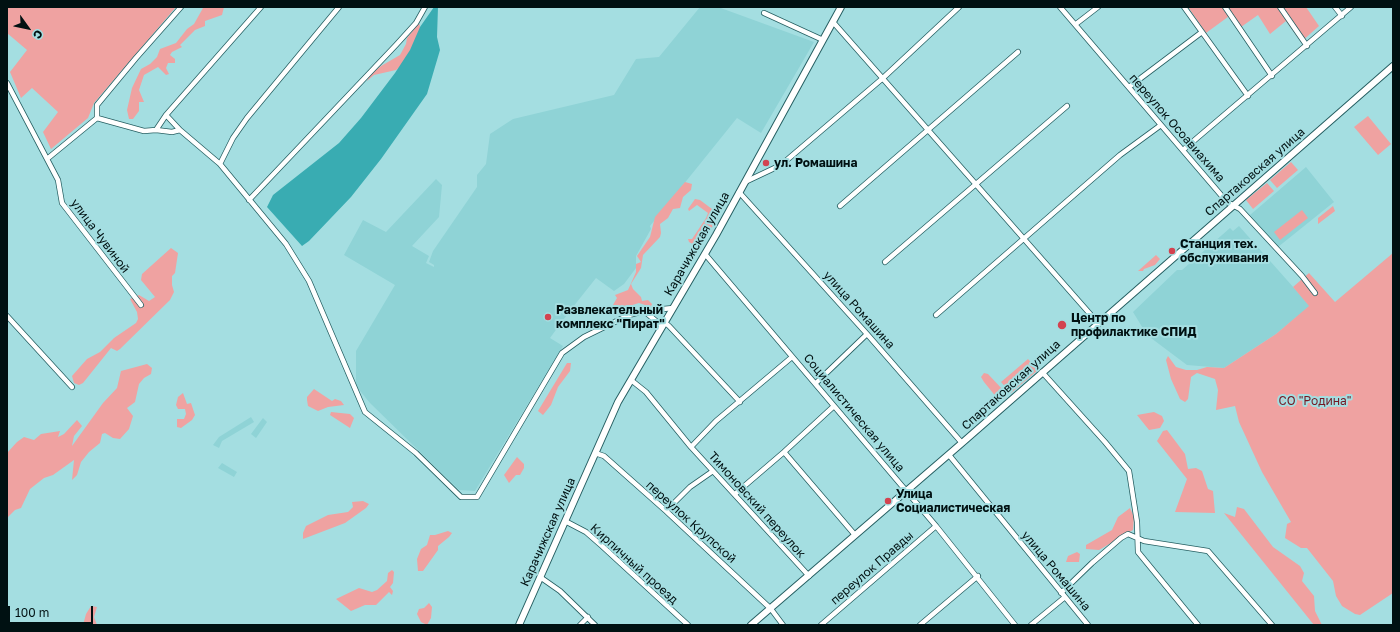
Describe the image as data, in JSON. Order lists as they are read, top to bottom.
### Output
{
  "streets": {
    "street": [
      "переулок Осоавиахима",
      "Спартаковская улица",
      "улица Чувиной",
      "Карачижская улица",
      "улица Ромашина",
      "Социалистическая улица",
      "Тимоновский переулок",
      "переулок Крупской",
      "Кирпичный проезд",
      "переулок Правды"
    ]
  },
  "crossings": [
    ["переулок Осоавиахима", "Спартаковская улица"],
    ["Спартаковская улица", "улица Ромашина"],
    ["Спартаковская улица", "Социалистическая улица"],
    ["Спартаковская улица", "Тимоновский переулок"],
    ["Спартаковская улица", "переулок Крупской"],
    ["Карачижская улица", "улица Ромашина"],
    ["Карачижская улица", "Социалистическая улица"],
    ["Карачижская улица", "Тимоновский переулок"],
    ["Карачижская улица", "переулок Крупской"],
    ["Карачижская улица", "Кирпичный проезд"],
    ["Социалистическая улица", "переулок Правды"]
  ],
  "parks": ["СО \"Родина\""],
  "places": [
    "ул. Ромашина",
    "Станция тех. обслуживания",
    "Развлекательный комплекс \"Пират\"",
    "Центр по профилактике СПИД",
    "Улица Социалистическая"
  ],
  "scale_bar": "100 m",
  "north": "bottom right"
}
